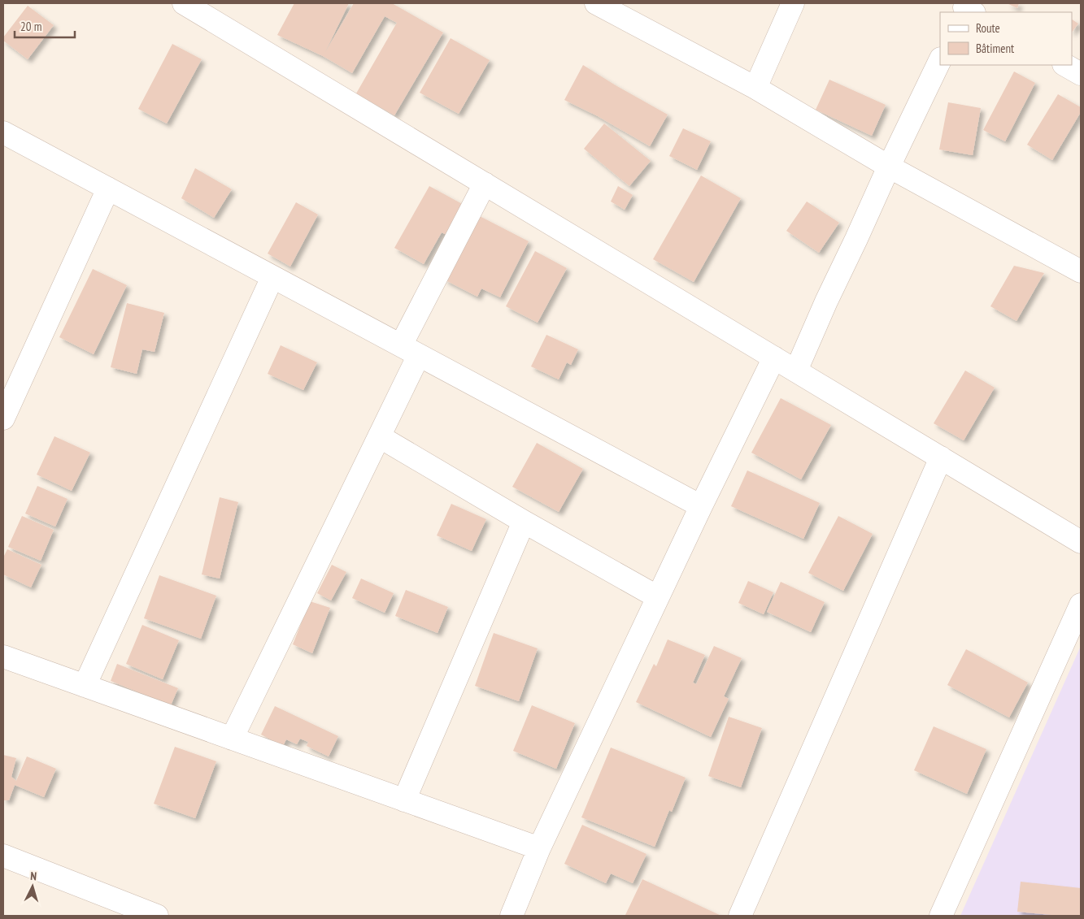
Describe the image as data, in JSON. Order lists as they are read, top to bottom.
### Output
{
  "legend": ["Route", "Bâtiment"],
  "scale_bar": "20 m",
  "north": "top"
}
